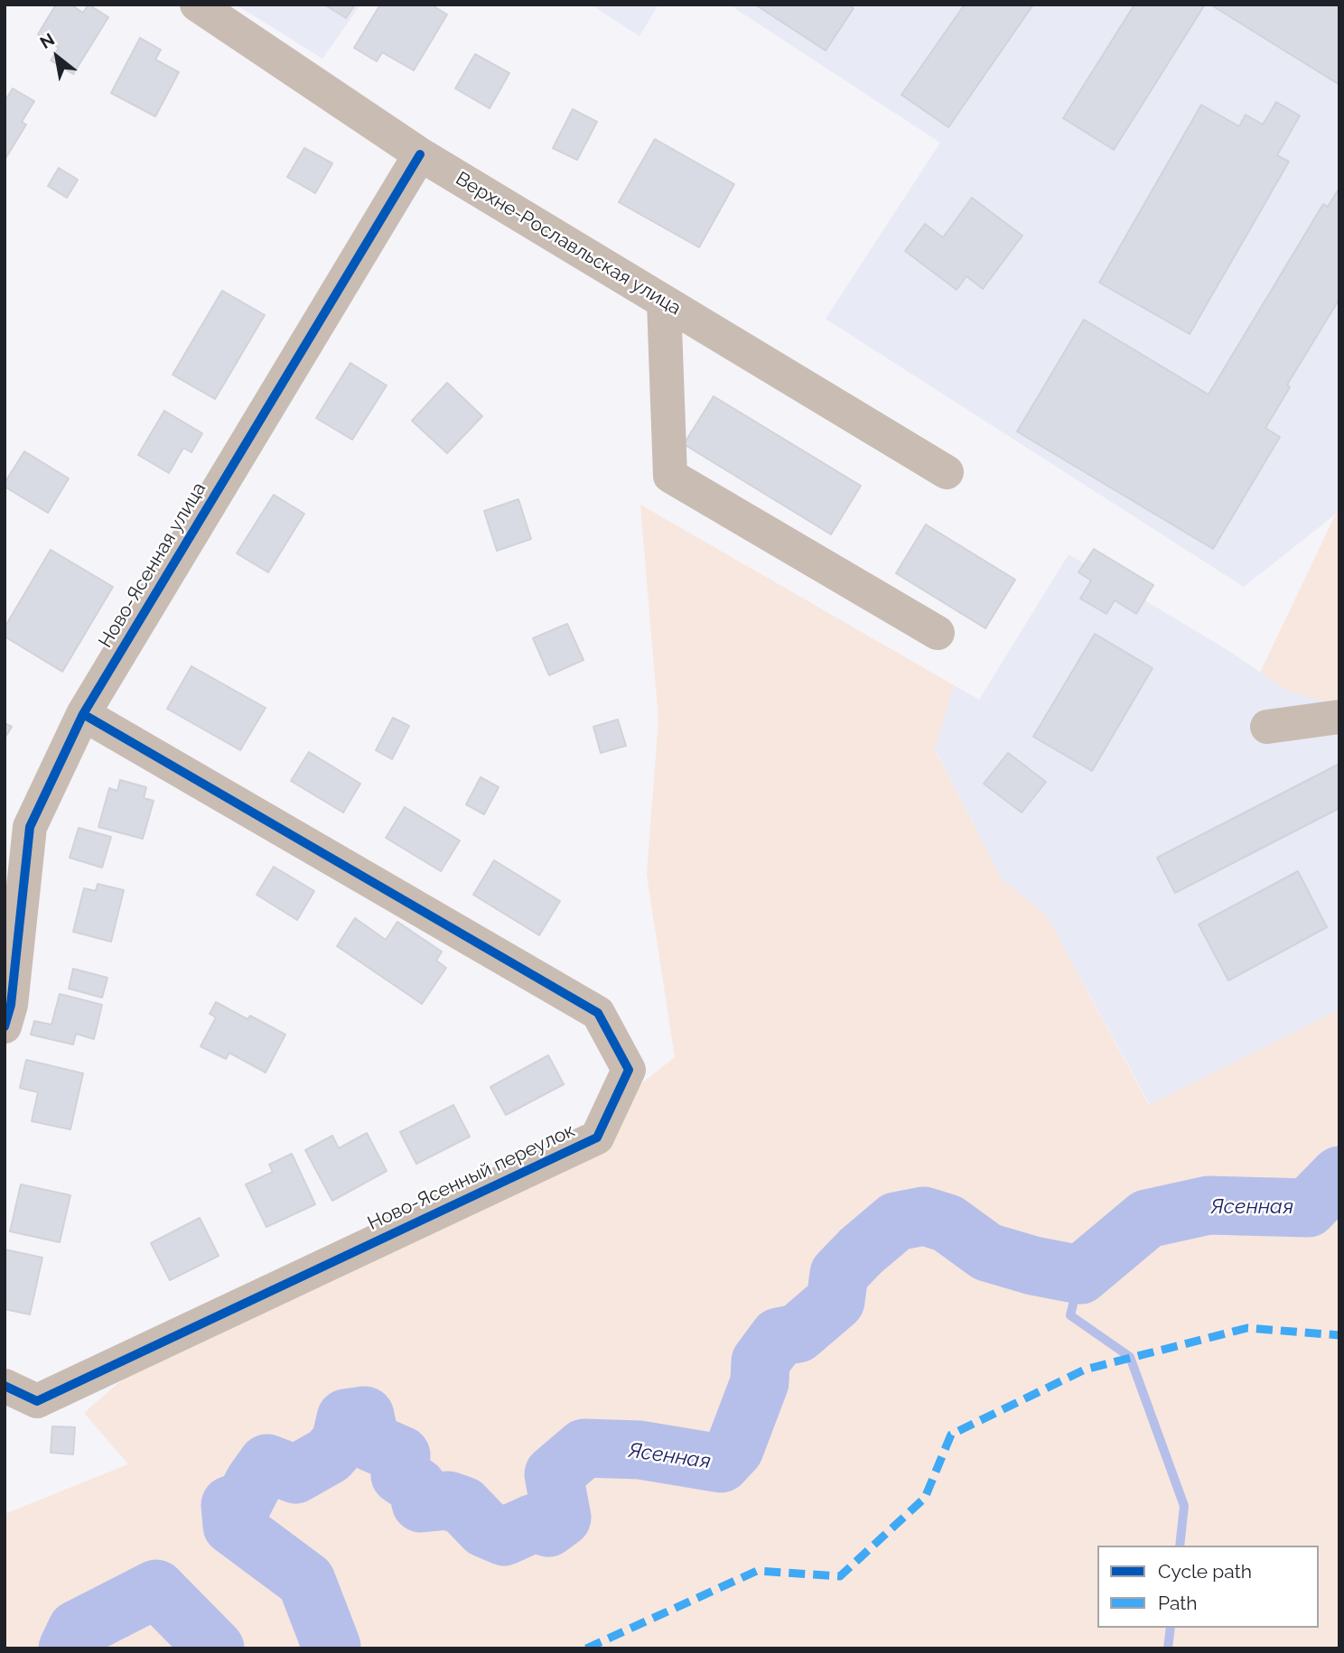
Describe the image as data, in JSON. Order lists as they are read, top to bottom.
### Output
{
  "streets": {
    "street": ["Верхне-Рославльская улица", "Ново-Ясенная улица", "Ново-Ясенный переулок"]
  },
  "crossings": [
    ["Верхне-Рославльская улица", "Ново-Ясенная улица"],
    ["Ново-Ясенная улица", "Ново-Ясенный переулок"]
  ],
  "water": ["Ясенная"],
  "legend": ["Cycle path", "Path"],
  "north": "top left"
}
